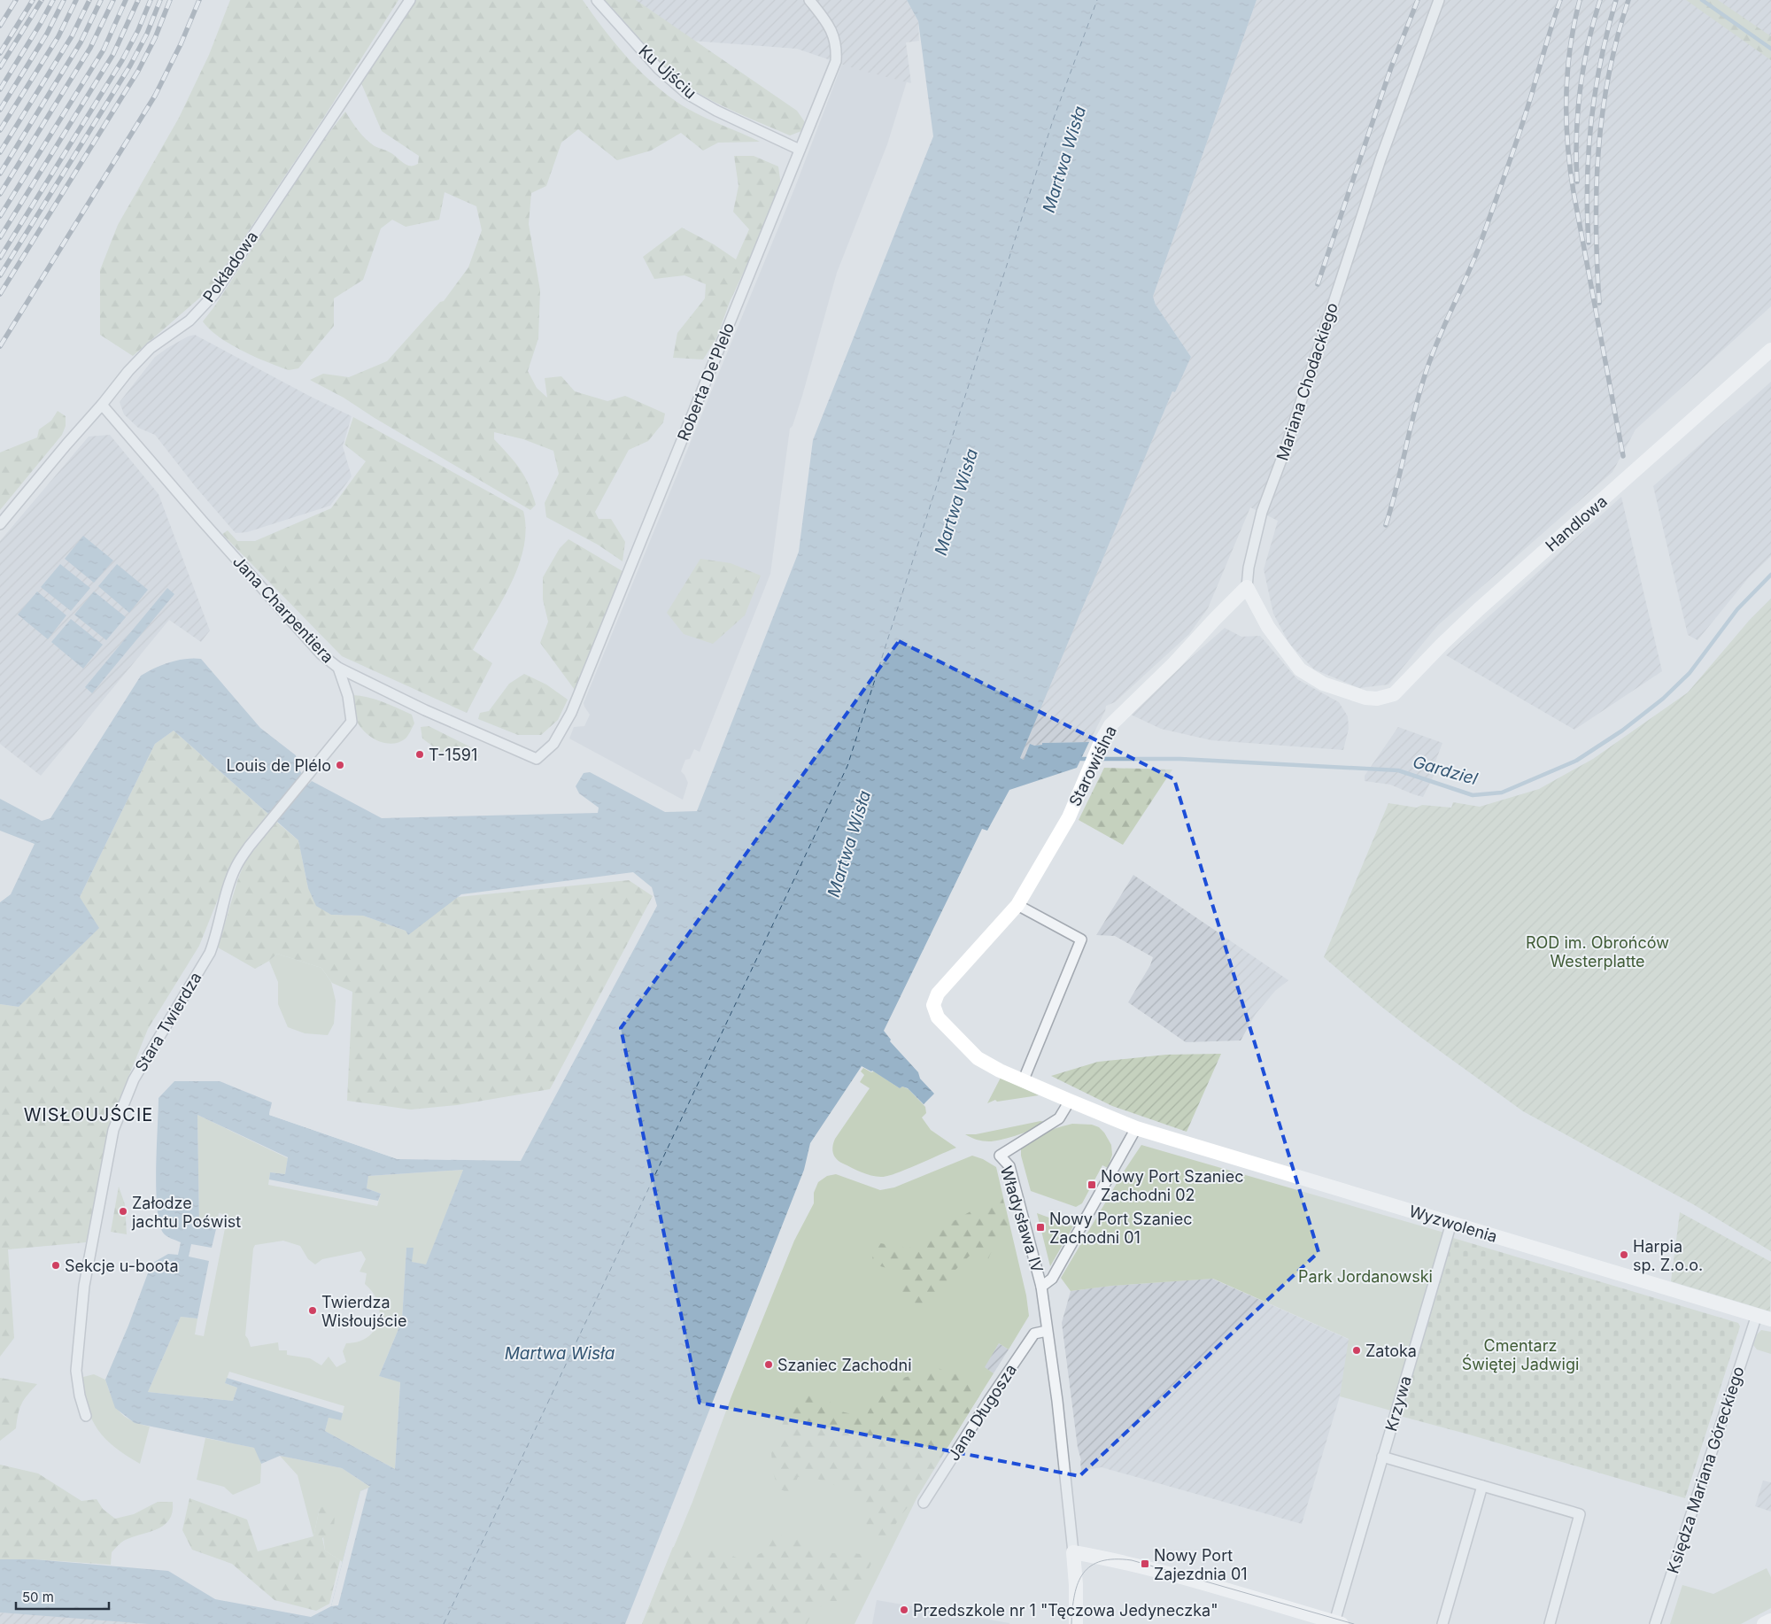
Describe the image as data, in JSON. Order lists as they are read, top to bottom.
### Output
{
  "streets": {
    "street": [
      "Ku Ujściu",
      "Pokładowa",
      "Roberta De'Plelo",
      "Mariana Chodackiego",
      "Handlowa",
      "Jana Charpentiera",
      "Starowiślna",
      "Stara Twierdza",
      "Władysława IV",
      "Wyzwolenia",
      "Krzywa",
      "Jana Długosza",
      "Księdza Mariana Góreckiego"
    ]
  },
  "crossings": [
    ["Ku Ujściu", "Roberta De'Plelo"],
    ["Pokładowa", "Jana Charpentiera"],
    ["Roberta De'Plelo", "Jana Charpentiera"],
    ["Mariana Chodackiego", "Handlowa"],
    ["Mariana Chodackiego", "Starowiślna"],
    ["Handlowa", "Starowiślna"],
    ["Jana Charpentiera", "Stara Twierdza"],
    ["Starowiślna", "Władysława IV"],
    ["Władysława IV", "Wyzwolenia"],
    ["Władysława IV", "Jana Długosza"],
    ["Wyzwolenia", "Krzywa"],
    ["Wyzwolenia", "Księdza Mariana Góreckiego"]
  ],
  "districts": ["WISŁOUJŚCIE"],
  "water": ["Martwa Wisła", "Gardziel"],
  "parks": ["ROD im. Obrońców Westerplatte", "Park Jordanowski", "Cmentarz Świętej Jadwigi"],
  "places": {
    "other": [
      "T-1591",
      "Louis de Plélo",
      "Załodze jachtu Poświst",
      "Harpia sp. Z.o.o.",
      "Sekcje u-boota",
      "Twierdza Wisłoujście",
      "Zatoka",
      "Szaniec Zachodni",
      "Przedszkole nr 1 \"Tęczowa Jedyneczka\""
    ],
    "transit": ["Nowy Port Szaniec Zachodni 02", "Nowy Port Szaniec Zachodni 01", "Nowy Port Zajezdnia 01"]
  },
  "scale_bar": "50 m"
}
